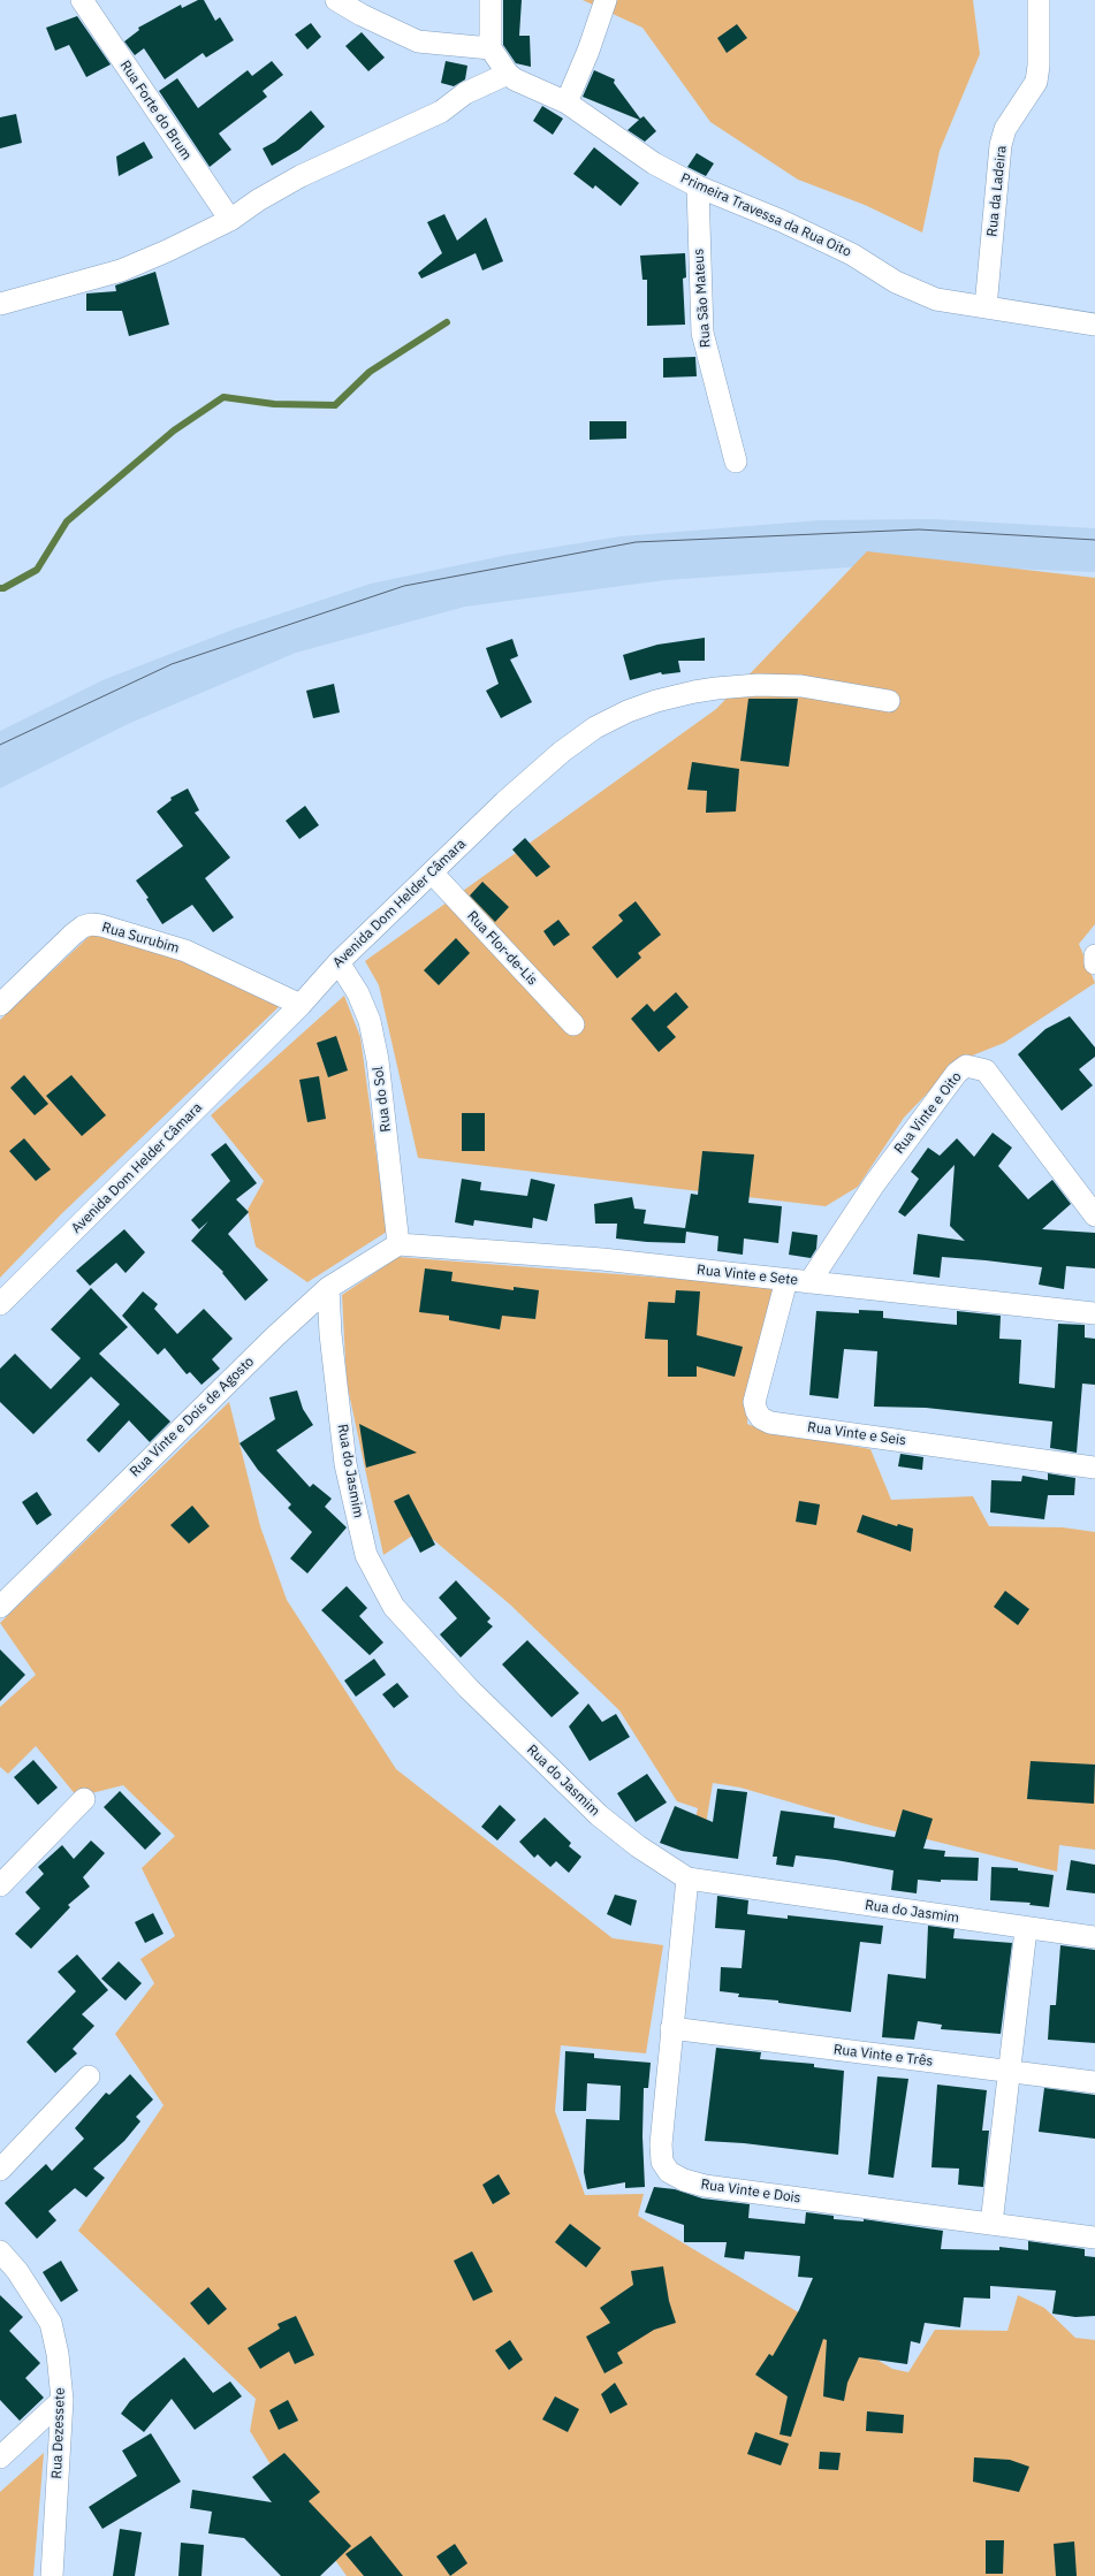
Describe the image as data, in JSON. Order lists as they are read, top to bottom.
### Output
{
  "streets": {
    "street": [
      "Rua Forte do Brum",
      "Rua da Ladeira",
      "Primeira Travessa da Rua Oito",
      "Rua São Mateus",
      "Avenida Dom Helder Câmara",
      "Rua Surubim",
      "Rua Flor-de-Lis",
      "Rua do Sol",
      "Rua Vinte e Oito",
      "Rua Vinte e Sete",
      "Rua Vinte e Dois de Agosto",
      "Rua Vinte e Seis",
      "Rua do Jasmim",
      "Rua Vinte e Três",
      "Rua Vinte e Dois",
      "Rua Dezessete"
    ]
  },
  "crossings": [
    ["Rua da Ladeira", "Primeira Travessa da Rua Oito"],
    ["Primeira Travessa da Rua Oito", "Rua São Mateus"],
    ["Avenida Dom Helder Câmara", "Rua Surubim"],
    ["Avenida Dom Helder Câmara", "Rua Flor-de-Lis"],
    ["Avenida Dom Helder Câmara", "Rua do Sol"],
    ["Rua do Sol", "Rua Vinte e Sete"],
    ["Rua do Sol", "Rua Vinte e Dois de Agosto"],
    ["Rua Vinte e Oito", "Rua Vinte e Sete"],
    ["Rua Vinte e Sete", "Rua Vinte e Dois de Agosto"],
    ["Rua Vinte e Sete", "Rua Vinte e Seis"],
    ["Rua Vinte e Dois de Agosto", "Rua do Jasmim"],
    ["Rua do Jasmim", "Rua Vinte e Dois"],
    ["Rua Vinte e Três", "Rua Vinte e Dois"]
  ]
}
